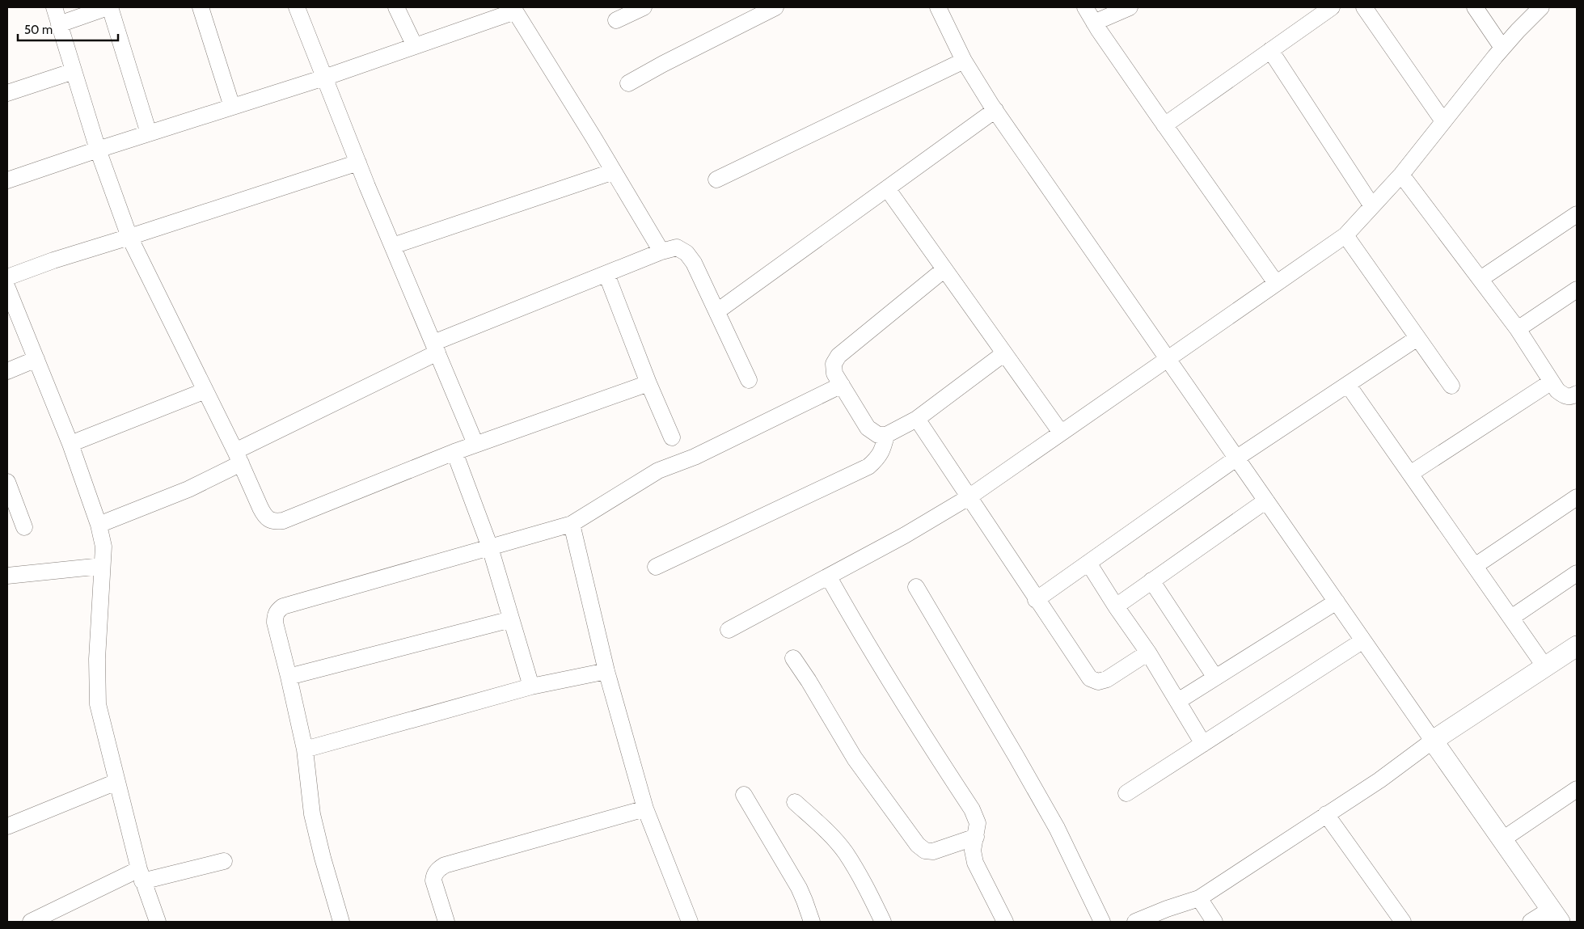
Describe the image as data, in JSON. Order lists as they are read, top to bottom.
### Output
{
  "scale_bar": "50 m"
}
